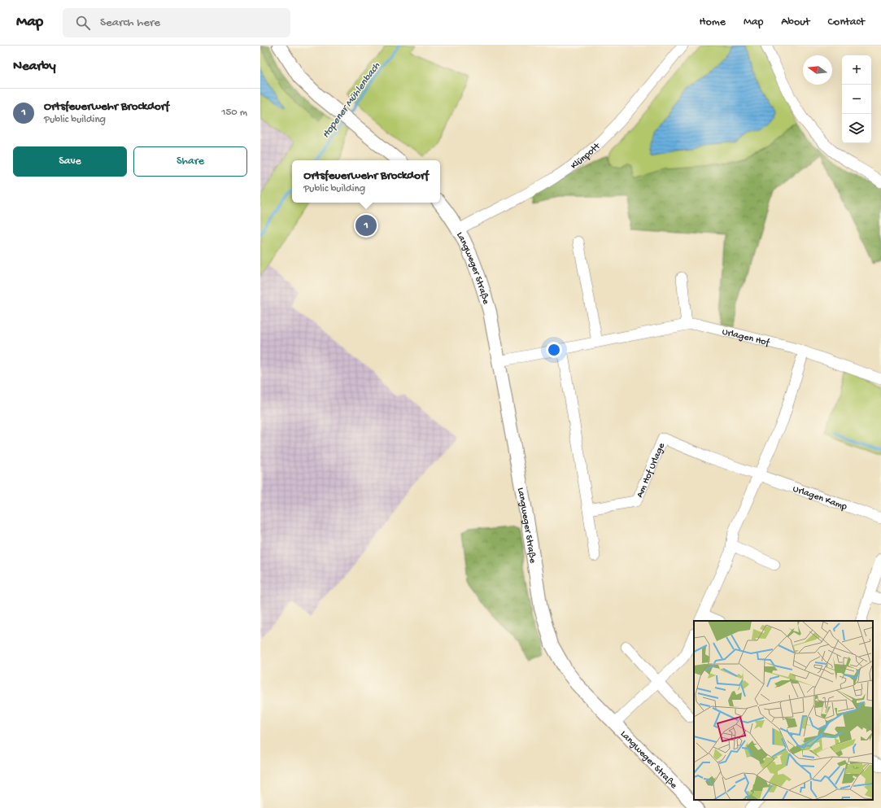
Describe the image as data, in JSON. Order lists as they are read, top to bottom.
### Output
{
  "streets": {
    "street": [
      "Klünpott",
      "Langweger Straße",
      "Urlagen Hof",
      "Am Hof Urlage",
      "Urlagen Kamp"
    ]
  },
  "crossings": [
    ["Klünpott", "Langweger Straße"],
    ["Langweger Straße", "Urlagen Hof"],
    ["Am Hof Urlage", "Urlagen Kamp"]
  ],
  "water": ["Hopener Mühlenbach"],
  "north": "left",
  "page": {
    "header": "Map",
    "search": "Search here",
    "nav": [
      "Home",
      "Map",
      "About",
      "Contact"
    ],
    "heading": "Nearby",
    "map_buttons": ["+", "−"],
    "list": [
      {
        "mark": "1",
        "name": "Ortsfeuerwehr Brockdorf",
        "note": "Public building",
        "value": "150 m"
      }
    ],
    "buttons": ["Save", "Share"],
    "popup": ["Ortsfeuerwehr Brockdorf", "Public building"],
    "pins": "1"
  }
}
